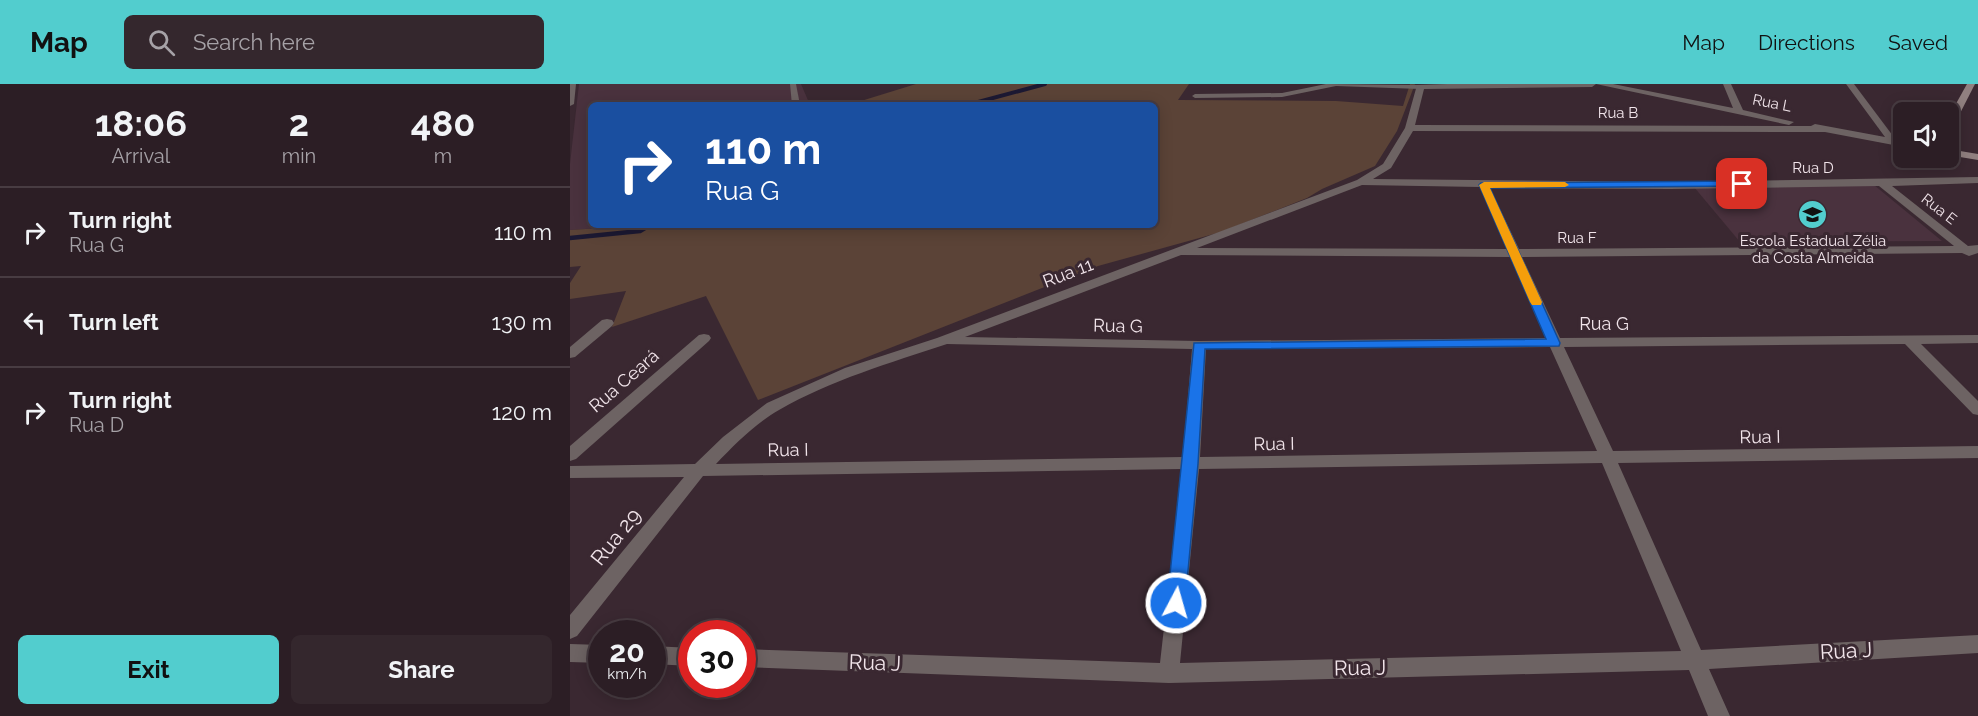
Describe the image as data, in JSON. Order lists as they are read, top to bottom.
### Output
{
  "streets": {
    "street": [
      "Rua L",
      "Rua B",
      "Rua D",
      "Rua E",
      "Rua F",
      "Rua 11",
      "Rua G",
      "Rua Ceará",
      "Rua I",
      "Rua 29",
      "Rua J"
    ]
  },
  "crossings": [
    ["Rua L", "Rua B"],
    ["Rua B", "Rua 11"],
    ["Rua D", "Rua E"],
    ["Rua D", "Rua 11"],
    ["Rua E", "Rua F"],
    ["Rua F", "Rua 11"],
    ["Rua 11", "Rua G"],
    ["Rua 11", "Rua I"],
    ["Rua 11", "Rua 29"],
    ["Rua I", "Rua 29"]
  ],
  "places": {
    "school or university": ["Escola Estadual Zélia da Costa Almeida"]
  },
  "page": {
    "header": "Map",
    "search": "Search here",
    "nav": ["Map", "Directions", "Saved"],
    "eta": [
      "18:06",
      "Arrival",
      "2",
      "min",
      "480",
      "m"
    ],
    "turn": ["110 m", "Rua G"],
    "list": [
      {
        "name": "Turn right",
        "note": "Rua G",
        "value": "110 m"
      },
      {
        "name": "Turn left",
        "value": "130 m"
      },
      {
        "name": "Turn right",
        "note": "Rua D",
        "value": "120 m"
      }
    ],
    "speed": "20 km/h",
    "limit": "30",
    "buttons": ["Exit", "Share"]
  }
}
